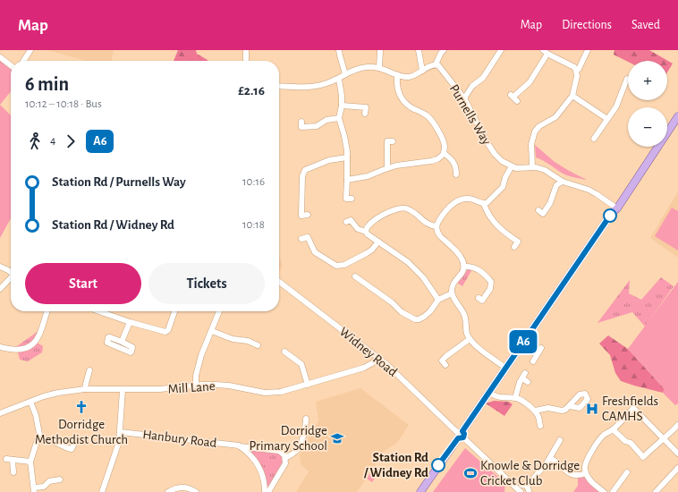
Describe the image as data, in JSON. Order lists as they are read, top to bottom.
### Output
{
  "streets": {
    "street": [
      "Purnells Way",
      "Widney Road",
      "Mill Lane",
      "Hanbury Road"
    ]
  },
  "crossings": [
    ["Widney Road", "Mill Lane"]
  ],
  "places": {
    "church": ["Dorridge Methodist Church"],
    "hospital": ["Freshfields CAMHS"],
    "school or university": ["Dorridge Primary School"],
    "other": ["Station Rd / Widney Rd"],
    "sports": ["Knowle & Dorridge Cricket Club"]
  },
  "lines": ["bus line A6"],
  "page": {
    "header": "Map",
    "nav": ["Map", "Directions", "Saved"],
    "on_map": "A6",
    "map_buttons": ["+", "−"],
    "heading": ["6 min", "10:12 – 10:18 · Bus", "£2.16"],
    "legs": ["4", "A6"],
    "list": [
      {
        "name": "Station Rd / Purnells Way",
        "value": "10:16"
      },
      {
        "name": "Station Rd / Widney Rd",
        "value": "10:18"
      }
    ],
    "buttons": ["Start", "Tickets"]
  }
}
